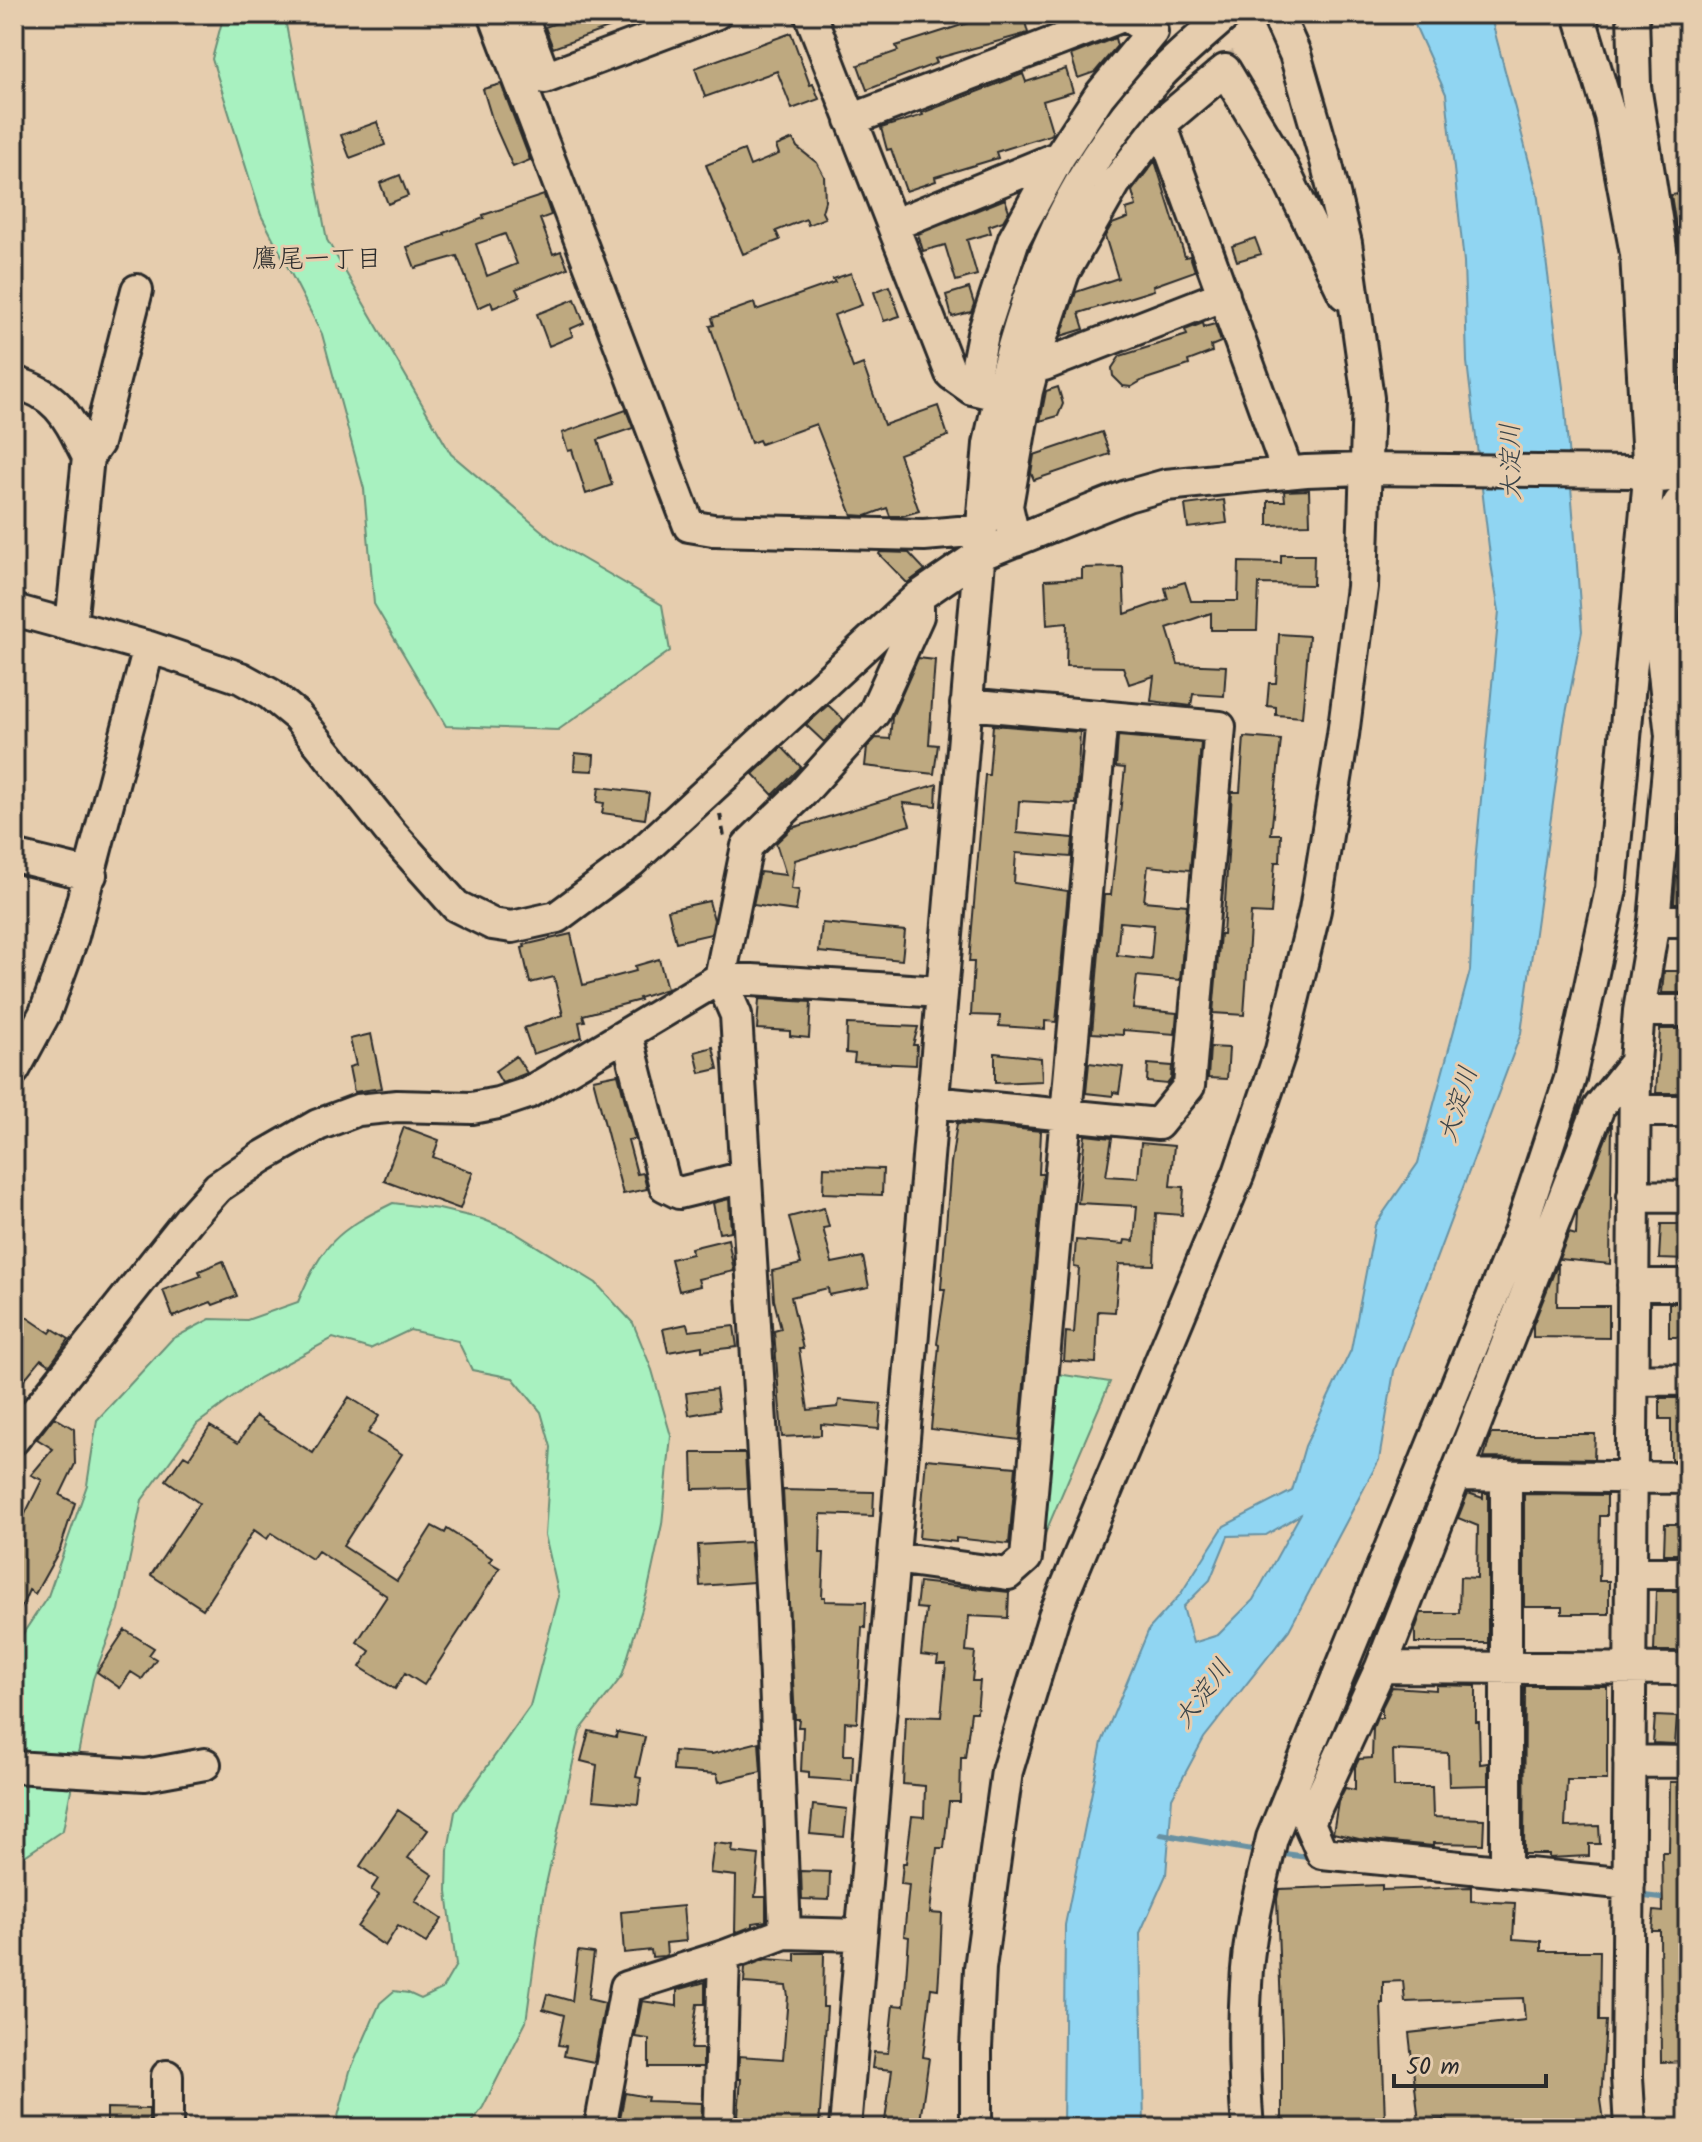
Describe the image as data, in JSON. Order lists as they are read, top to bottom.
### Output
{
  "districts": ["鷹尾一丁目"],
  "water": ["大淀川"],
  "scale_bar": "50 m"
}
